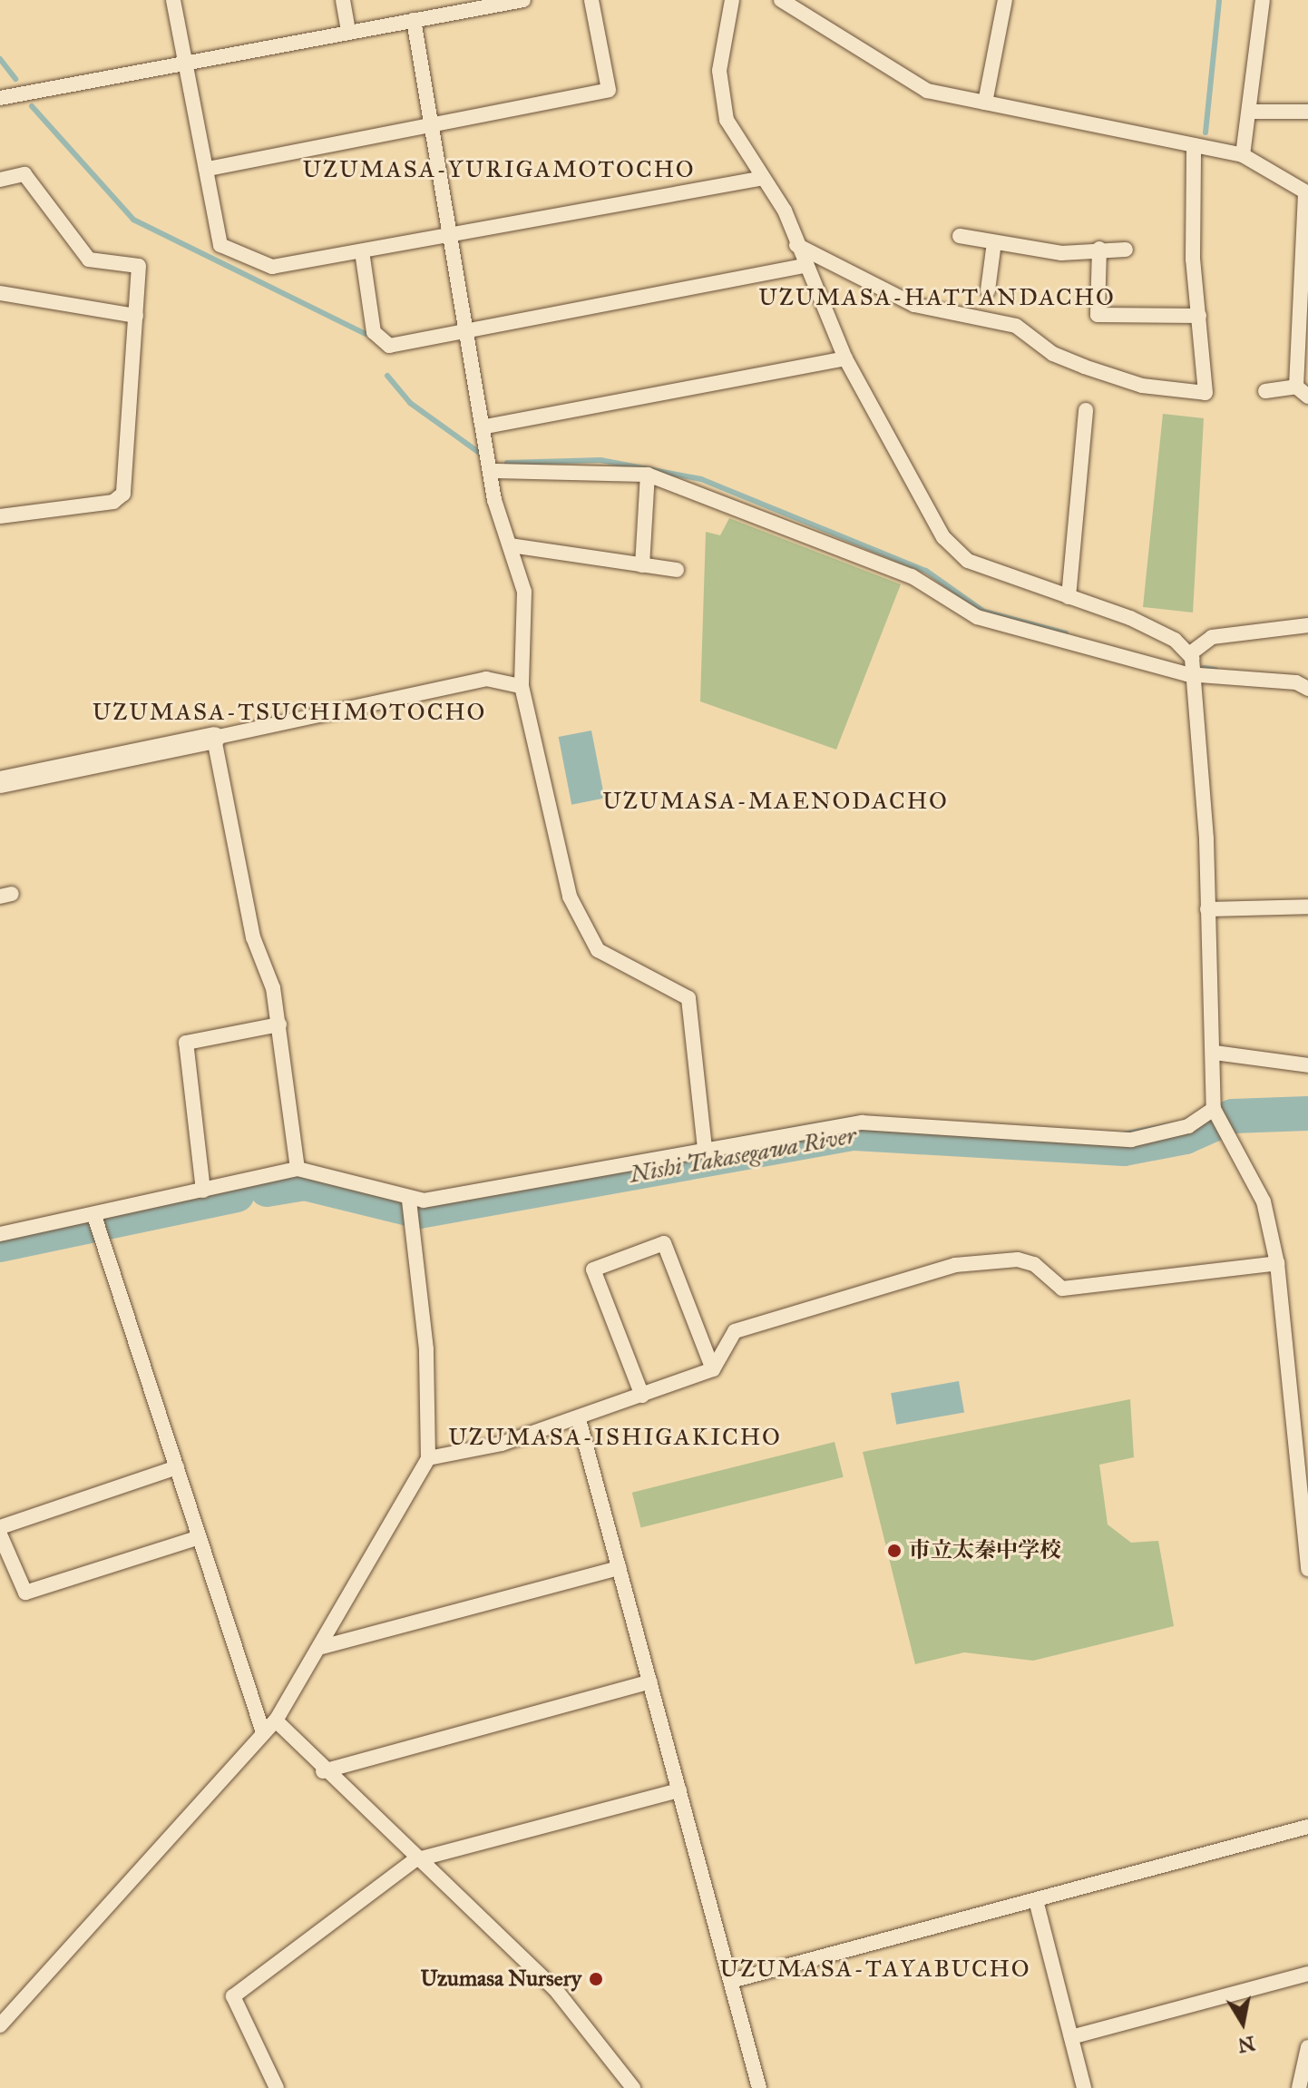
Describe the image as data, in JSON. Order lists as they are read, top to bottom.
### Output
{
  "districts": [
    "UZUMASA-YURIGAMOTOCHO",
    "UZUMASA-HATTANDACHO",
    "UZUMASA-TSUCHIMOTOCHO",
    "UZUMASA-MAENODACHO",
    "UZUMASA-ISHIGAKICHO",
    "UZUMASA-TAYABUCHO"
  ],
  "water": ["Nishi Takasegawa River"],
  "places": ["市立太秦中学校", "Uzumasa Nursery"],
  "north": "bottom"
}
